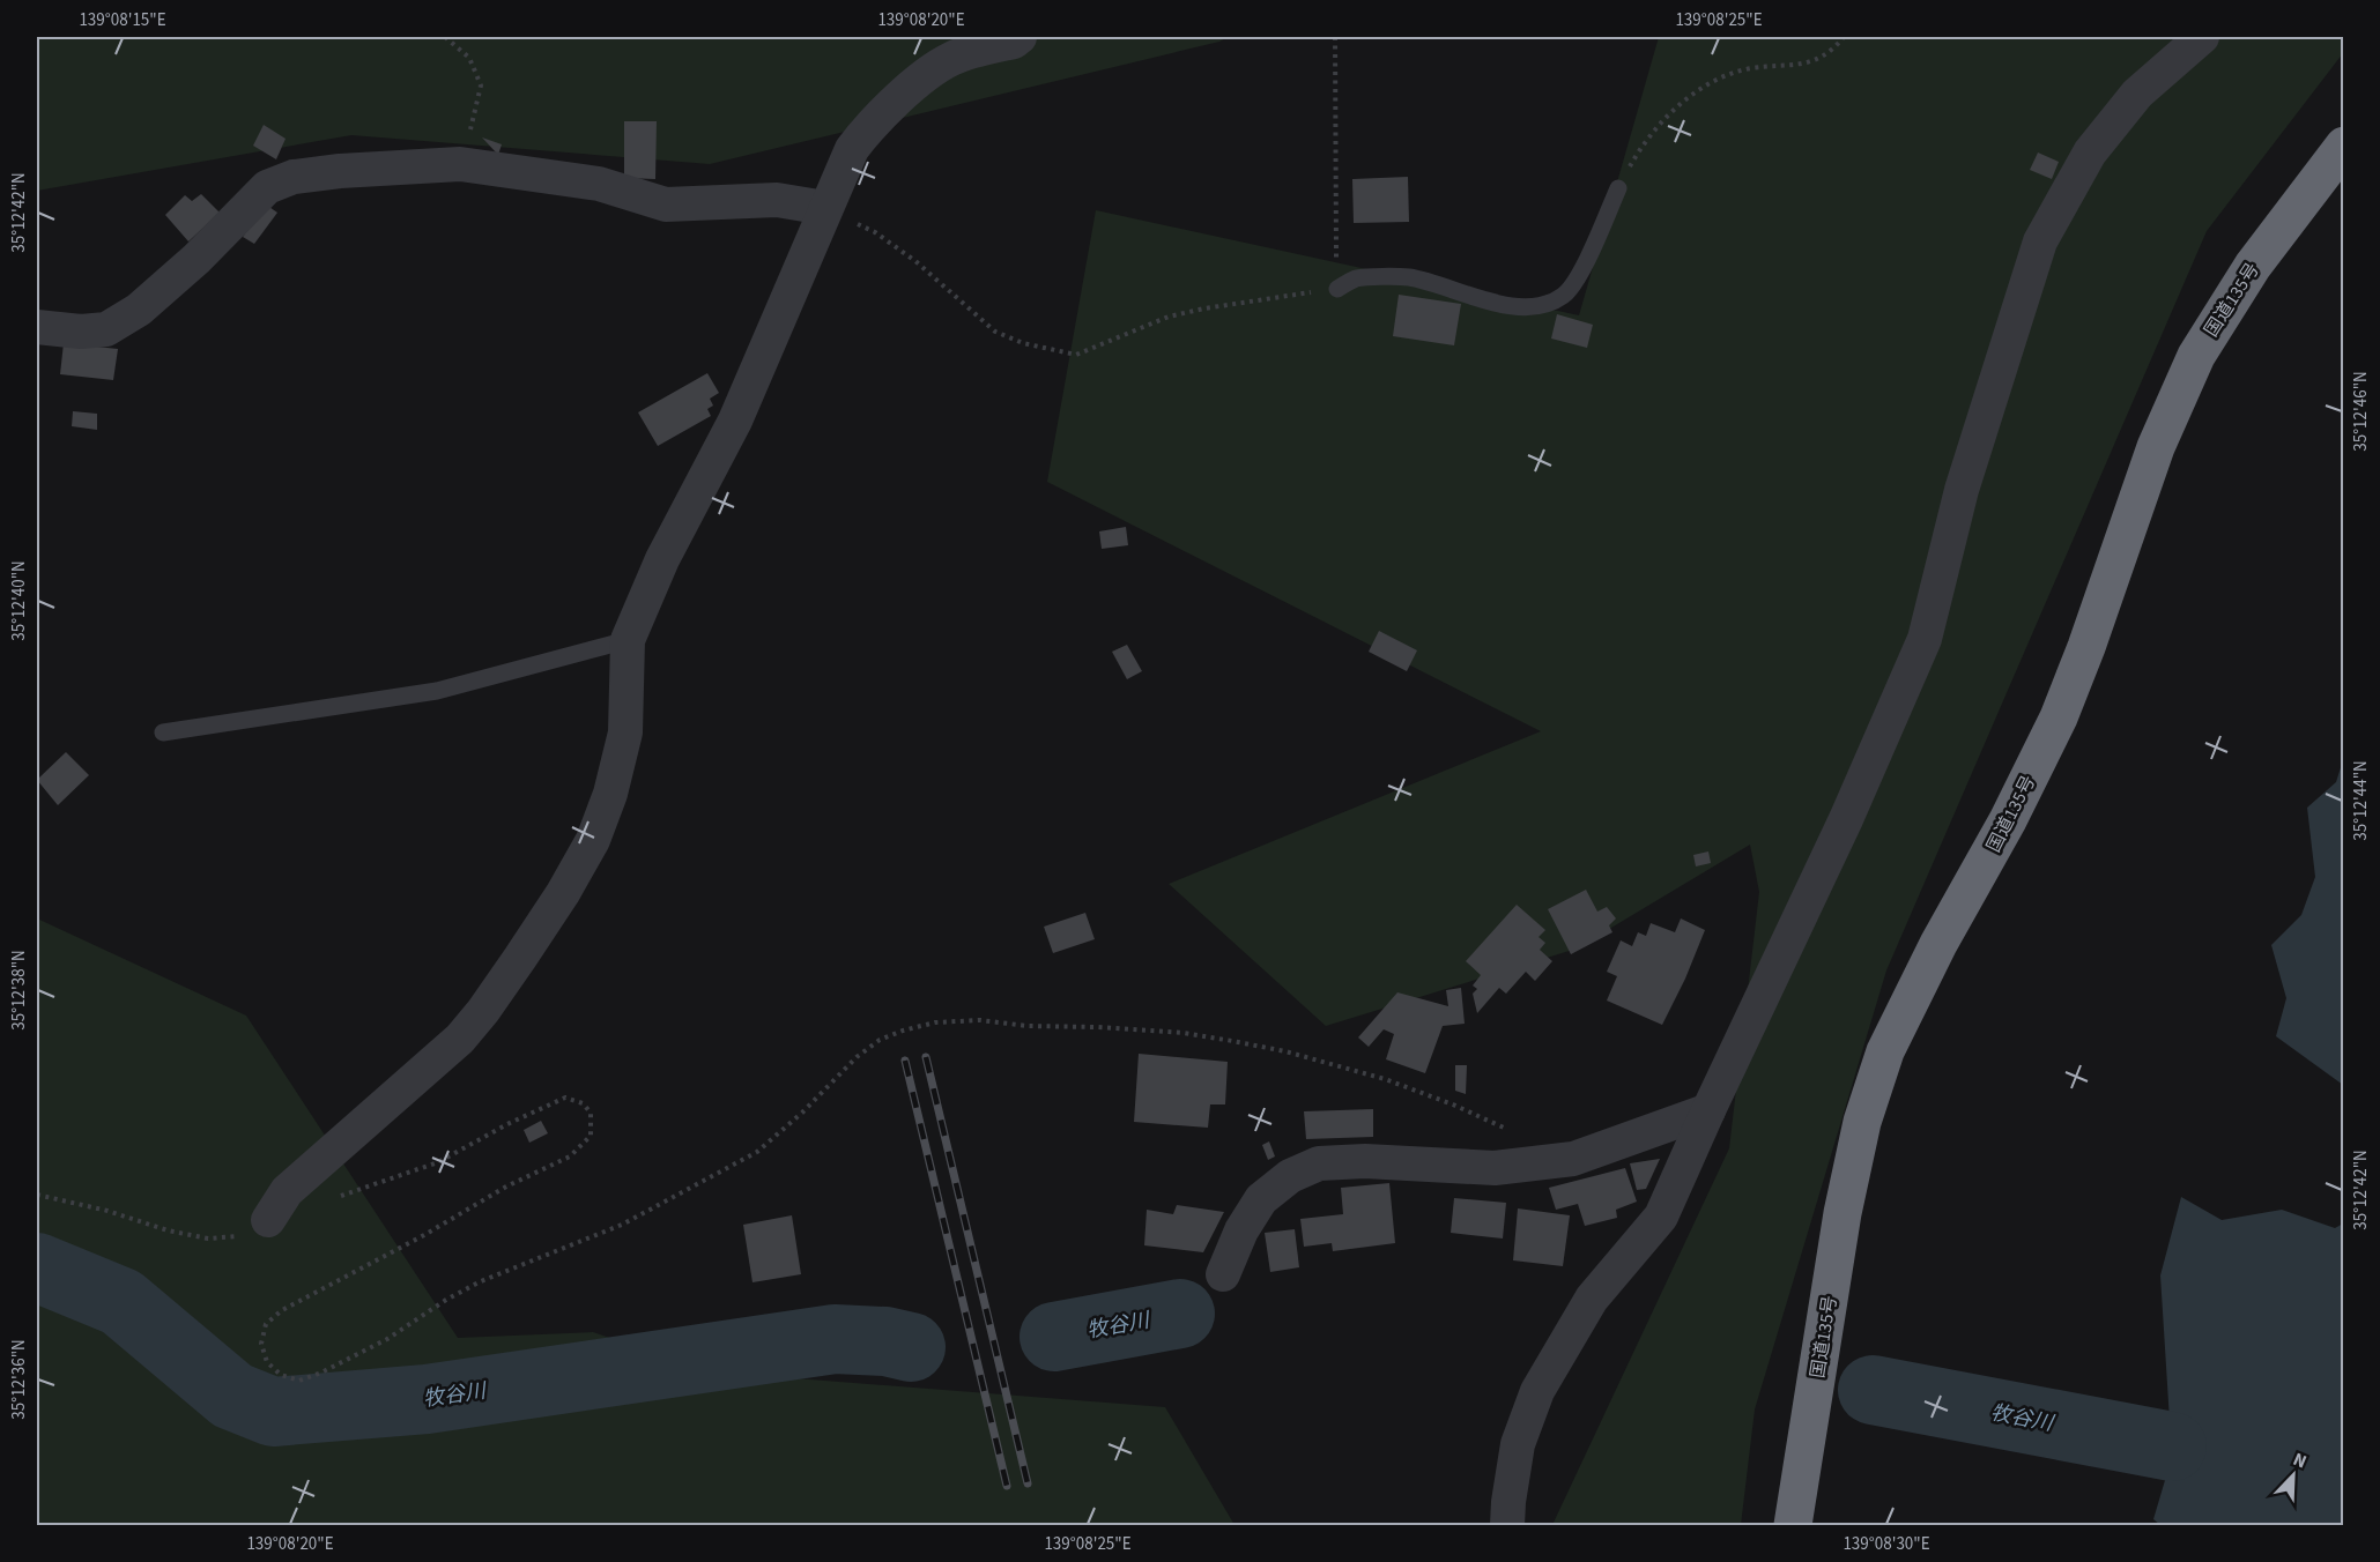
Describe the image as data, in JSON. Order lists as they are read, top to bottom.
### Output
{
  "streets": {
    "highway": ["国道135号"]
  },
  "water": ["牧谷川"],
  "north": "top right",
  "coordinates": [
    "139°08'15\"E",
    "139°08'20\"E",
    "139°08'25\"E",
    "35°12'42\"N",
    "35°12'46\"N",
    "35°12'40\"N",
    "35°12'44\"N",
    "35°12'38\"N",
    "35°12'36\"N",
    "139°08'30\"E"
  ]
}
